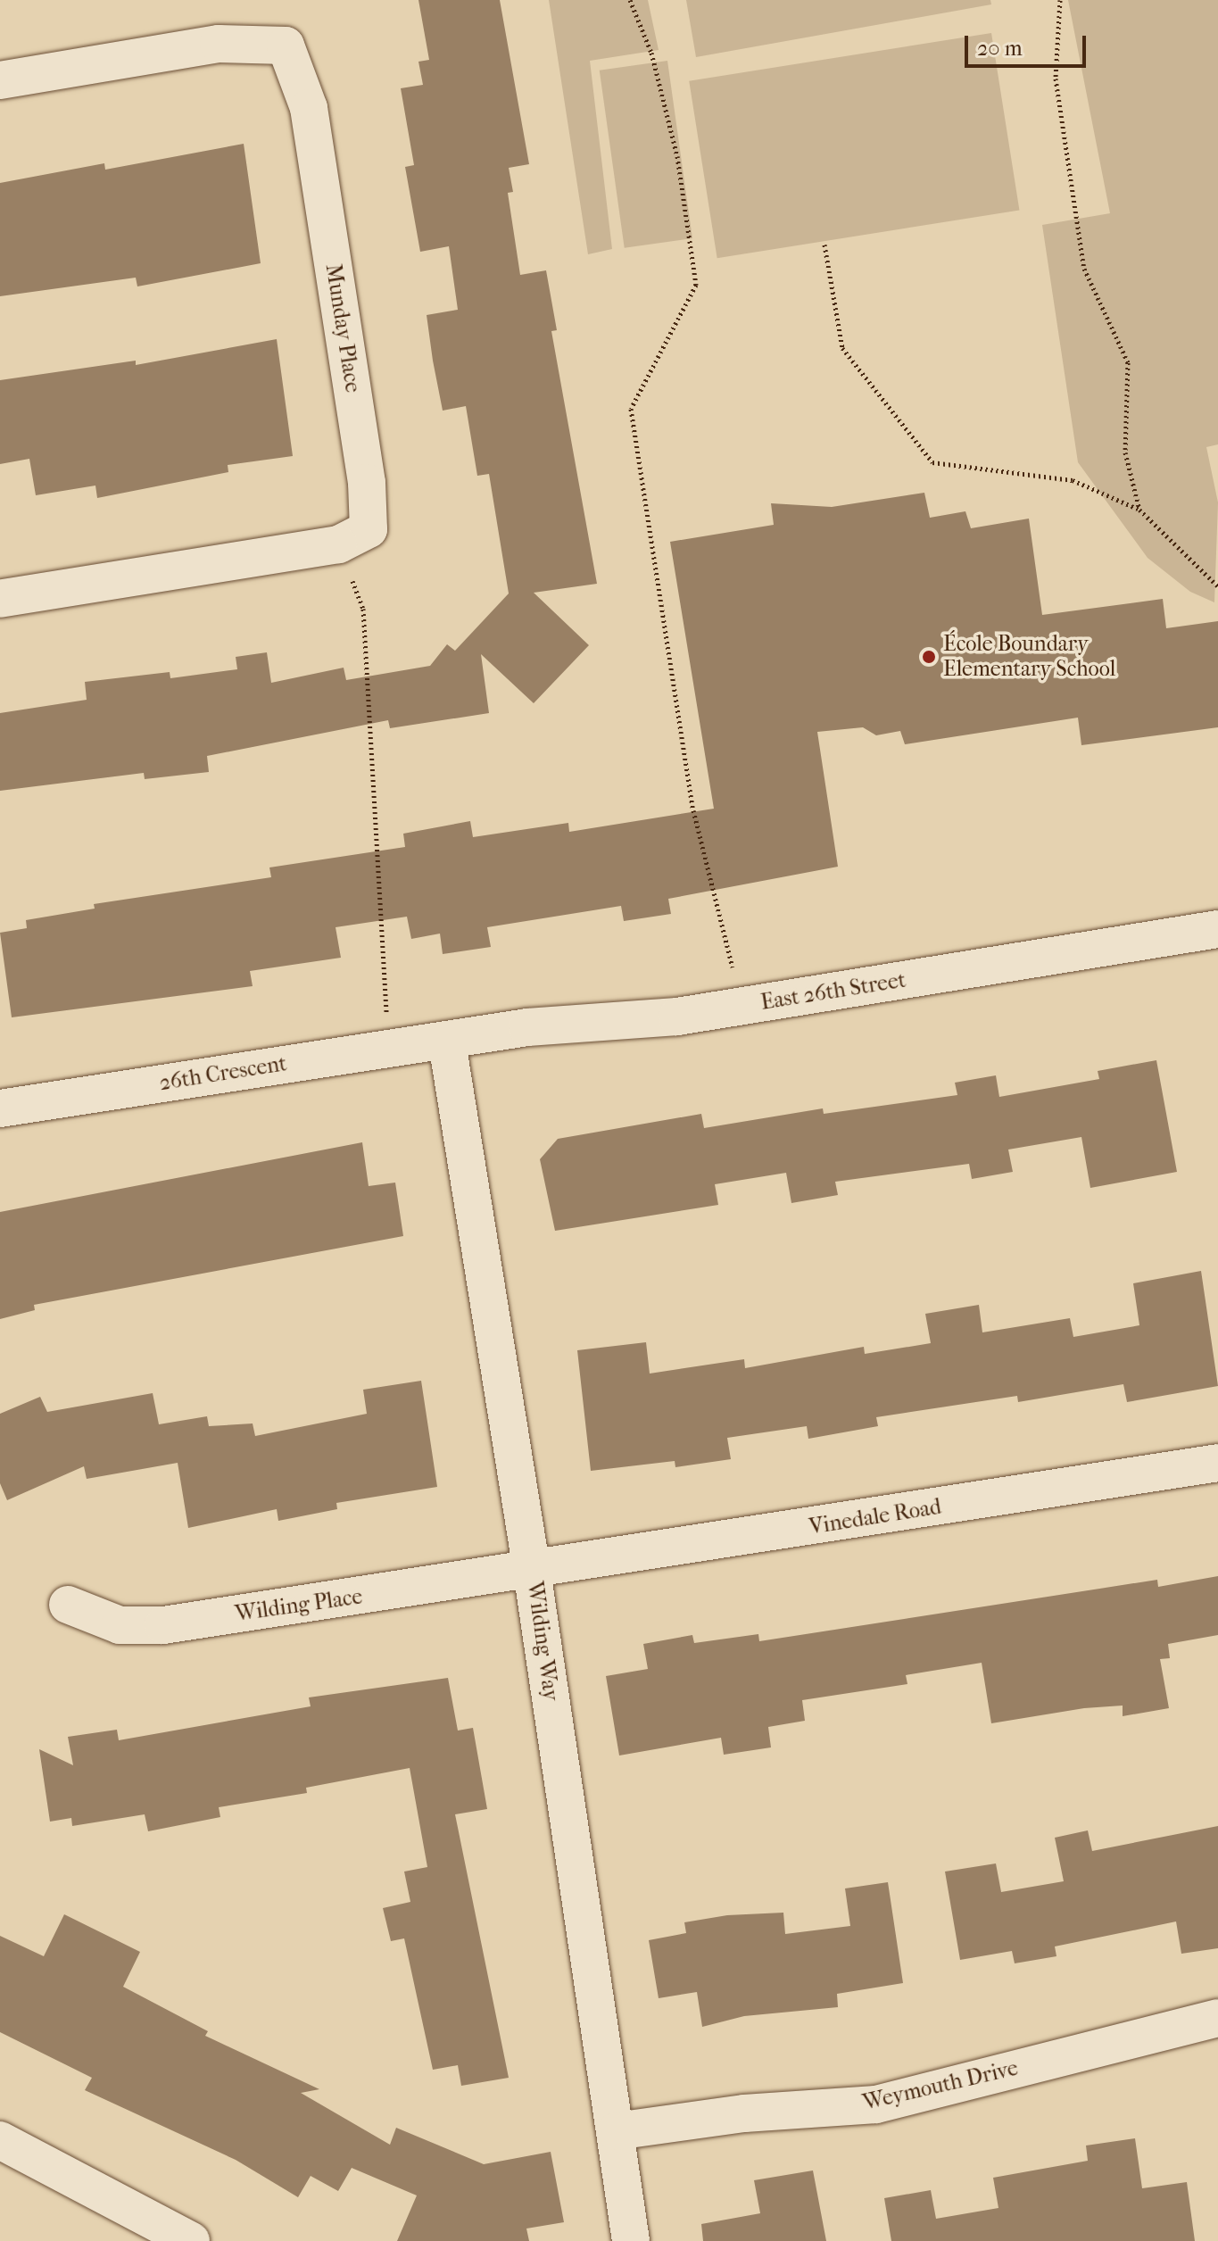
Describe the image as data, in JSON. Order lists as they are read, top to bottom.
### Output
{
  "streets": {
    "street": [
      "Munday Place",
      "East 26th Street",
      "26th Crescent",
      "Vinedale Road",
      "Wilding Place",
      "Wilding Way",
      "Weymouth Drive"
    ]
  },
  "crossings": [
    ["East 26th Street", "26th Crescent"],
    ["East 26th Street", "Wilding Way"],
    ["26th Crescent", "Wilding Way"],
    ["Vinedale Road", "Wilding Place"],
    ["Vinedale Road", "Wilding Way"],
    ["Wilding Place", "Wilding Way"],
    ["Wilding Way", "Weymouth Drive"]
  ],
  "places": ["École Boundary Elementary School"],
  "scale_bar": "20 m"
}
